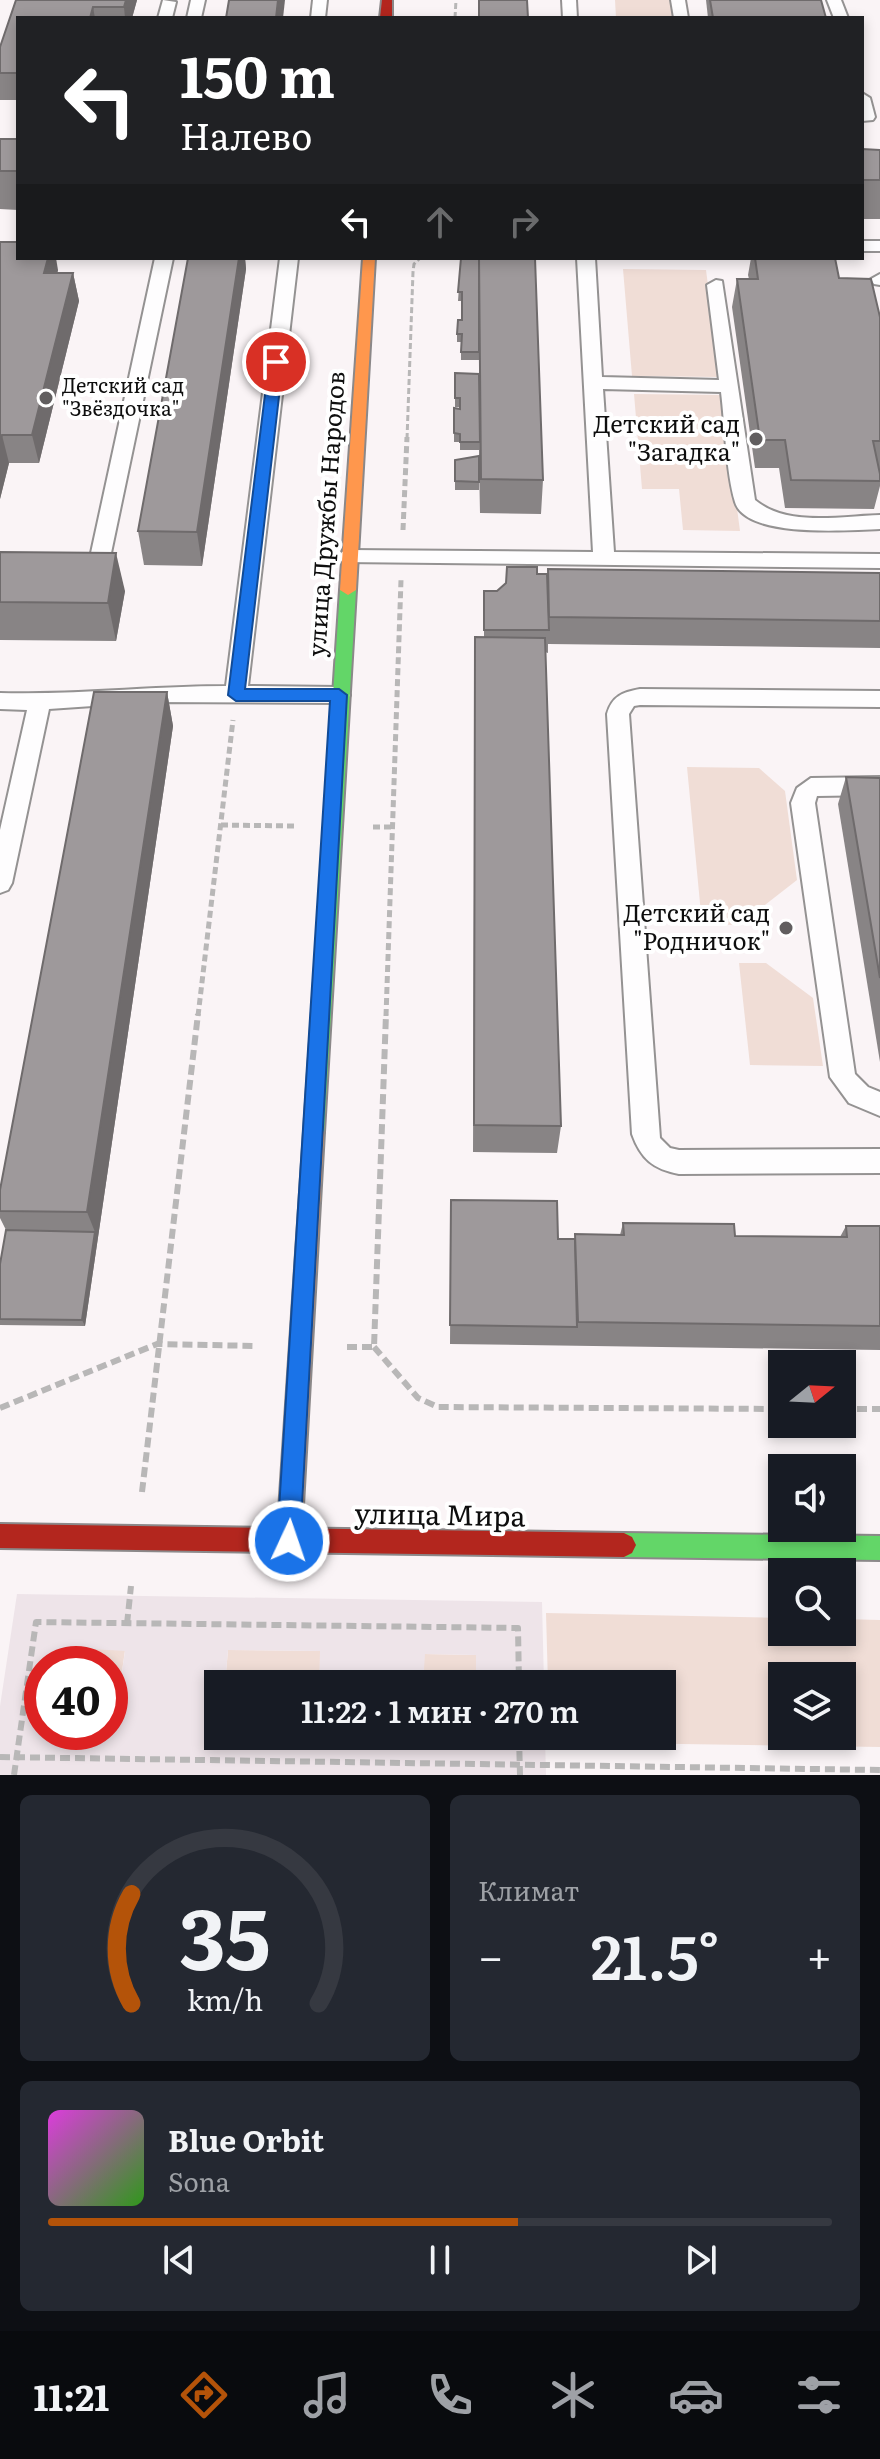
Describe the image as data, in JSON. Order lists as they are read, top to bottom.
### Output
{
  "streets": {
    "street": ["улица Дружбы Народов", "улица Мира"]
  },
  "crossings": [
    ["улица Дружбы Народов", "улица Мира"]
  ],
  "places": ["Детский сад \"Звёздочка\"", "Детский сад \"Загадка\"", "Детский сад \"Родничок\""],
  "north": "right",
  "page": {
    "turn": ["150 m", "Налево"],
    "limit": "40",
    "trip": "11:22 · 1 мин · 270 m",
    "tile": "Климат",
    "heat": ["−", "21.5°", "+"],
    "song": ["Blue Orbit", "Sona"],
    "tabs": "11:21",
    "gauge": ["35", "km/h"]
  }
}
